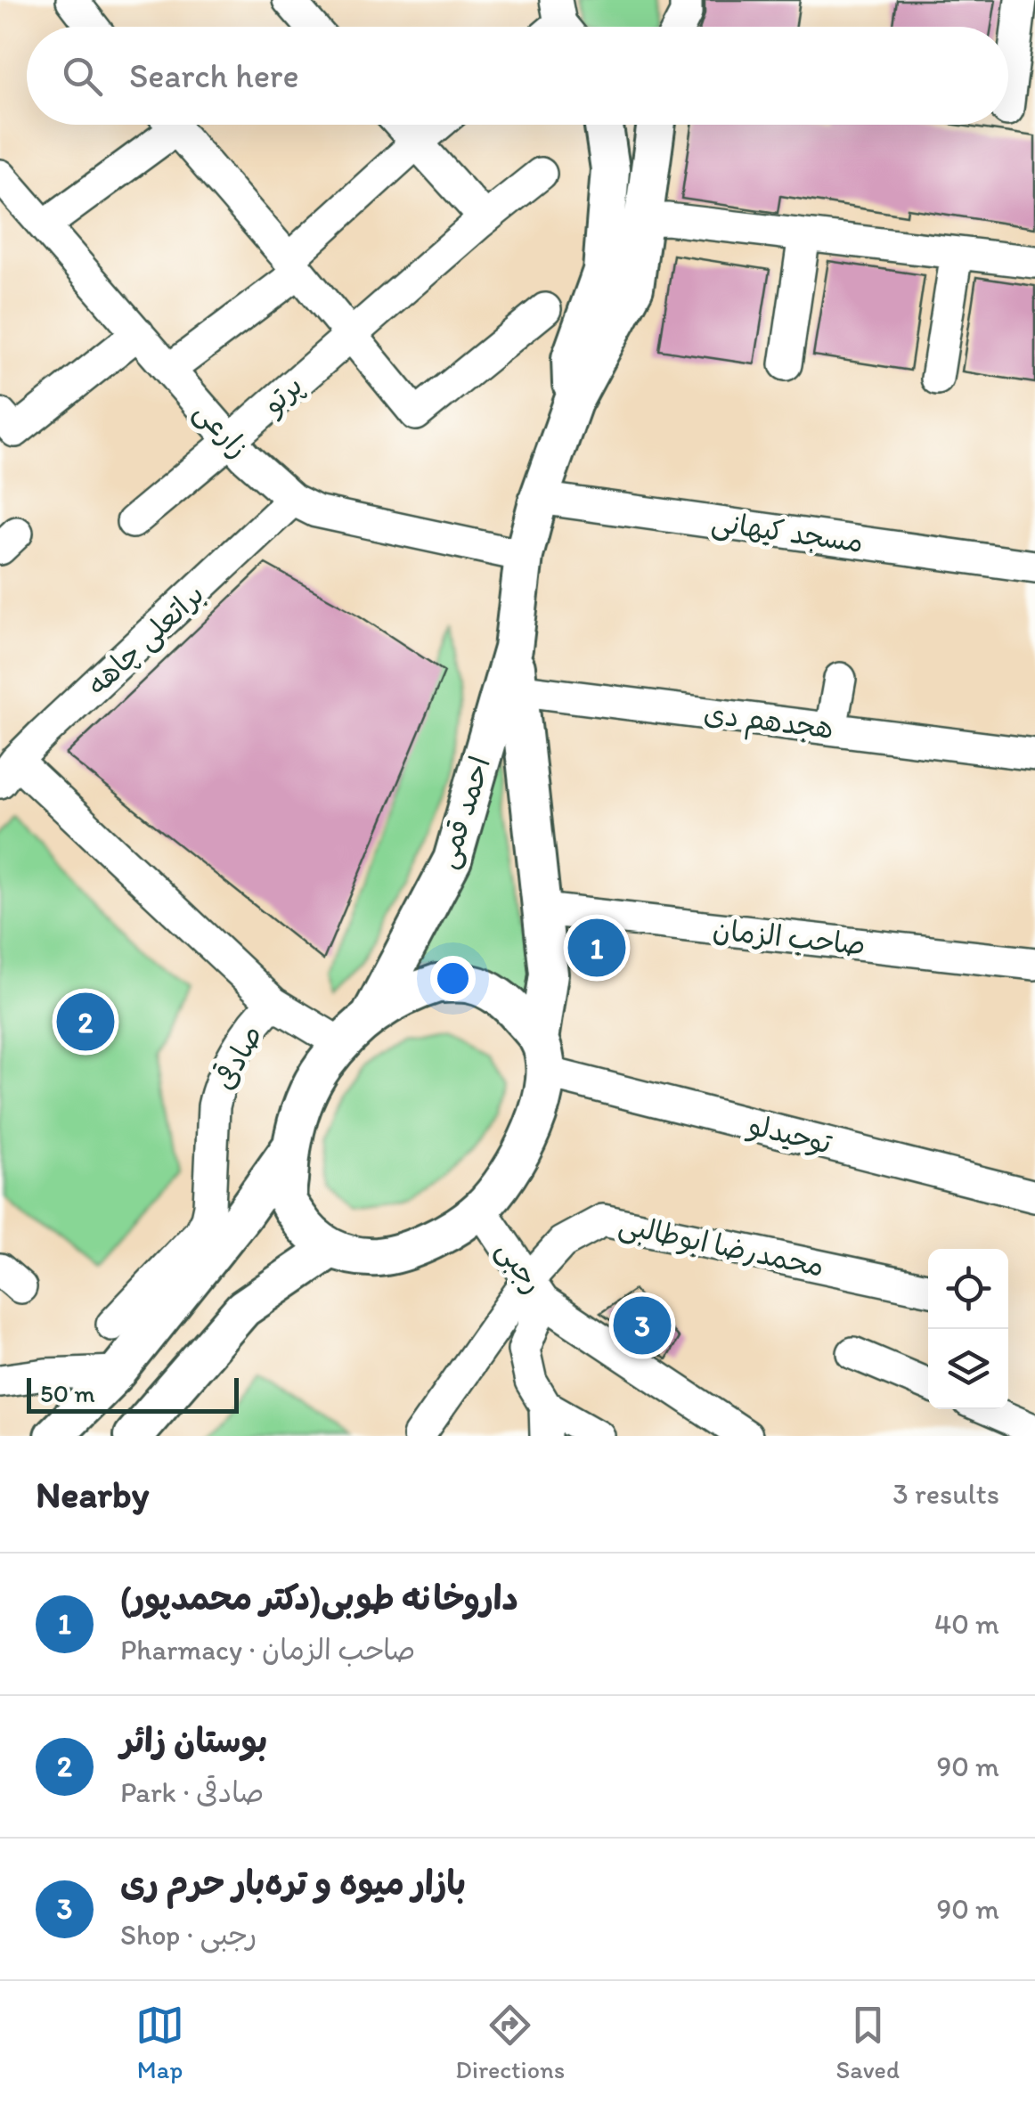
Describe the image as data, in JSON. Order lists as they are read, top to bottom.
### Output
{
  "streets": {
    "main road": ["احمد قمی"],
    "street": [
      "پرتو",
      "زارعی",
      "مسجد کیهانی",
      "براتعلی چاهه",
      "هجدهم دی",
      "صاحب الزمان",
      "صادقی",
      "توحیدلو",
      "محمدرضا ابوطالبی",
      "رجبی"
    ]
  },
  "crossings": [
    ["پرتو", "زارعی"],
    ["زارعی", "براتعلی چاهه"],
    ["زارعی", "احمد قمی"],
    ["مسجد کیهانی", "احمد قمی"],
    ["براتعلی چاهه", "صادقی"],
    ["هجدهم دی", "احمد قمی"],
    ["احمد قمی", "صاحب الزمان"],
    ["احمد قمی", "توحیدلو"],
    ["احمد قمی", "رجبی"],
    ["توحیدلو", "رجبی"],
    ["محمدرضا ابوطالبی", "رجبی"]
  ],
  "scale_bar": "50 m",
  "page": {
    "search": "Search here",
    "pins": ["1", "2", "3"],
    "scale": "50 m",
    "heading": ["Nearby", "3 results"],
    "list": [
      {
        "mark": "1",
        "name": "داروخانه طوبی(دکتر محمدپور)",
        "note": "Pharmacy · صاحب الزمان",
        "value": "40 m"
      },
      {
        "mark": "2",
        "name": "بوستان زائر",
        "note": "Park · صادقی",
        "value": "90 m"
      },
      {
        "mark": "3",
        "name": "بازار میوه و تره‌بار حرم ری",
        "note": "Shop · رجبی",
        "value": "90 m"
      }
    ],
    "nav": ["Map", "Directions", "Saved"]
  }
}
